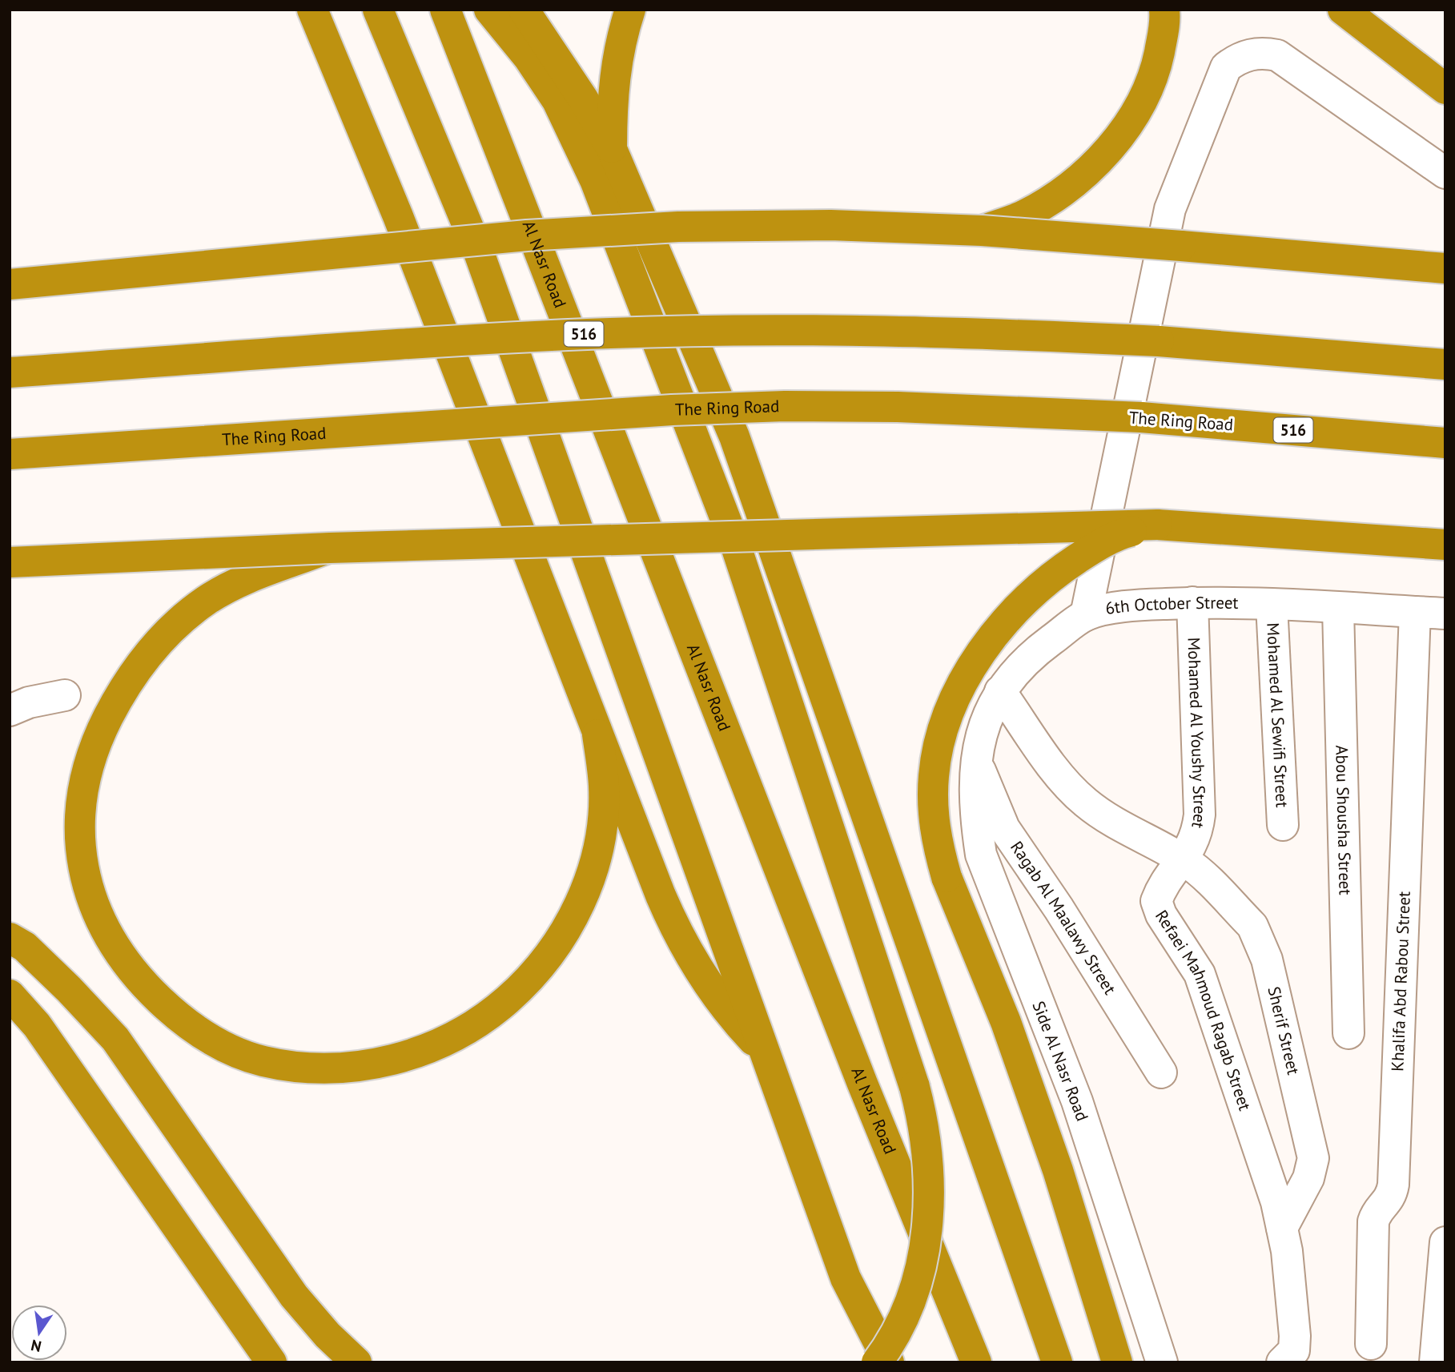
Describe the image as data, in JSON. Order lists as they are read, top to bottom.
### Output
{
  "streets": {
    "highway": ["Al Nasr Road", "516", "The Ring Road"],
    "street": [
      "6th October Street",
      "Mohamed Al Sewifi Street",
      "Mohamed Al Youshy Street",
      "Abou Shousha Street",
      "Ragab Al Maalawy Street",
      "Khalifa Abd Rabou Street",
      "Refaei Mahmoud Ragab Street",
      "Sherif Street",
      "Side Al Nasr Road"
    ]
  },
  "crossings": [
    ["6th October Street", "Mohamed Al Sewifi Street"],
    ["6th October Street", "Mohamed Al Youshy Street"],
    ["6th October Street", "Abou Shousha Street"],
    ["6th October Street", "Ragab Al Maalawy Street"],
    ["6th October Street", "Khalifa Abd Rabou Street"],
    ["6th October Street", "Side Al Nasr Road"],
    ["Mohamed Al Youshy Street", "Refaei Mahmoud Ragab Street"],
    ["Mohamed Al Youshy Street", "Sherif Street"],
    ["Ragab Al Maalawy Street", "Side Al Nasr Road"],
    ["Refaei Mahmoud Ragab Street", "Sherif Street"]
  ],
  "north": "bottom"
}
